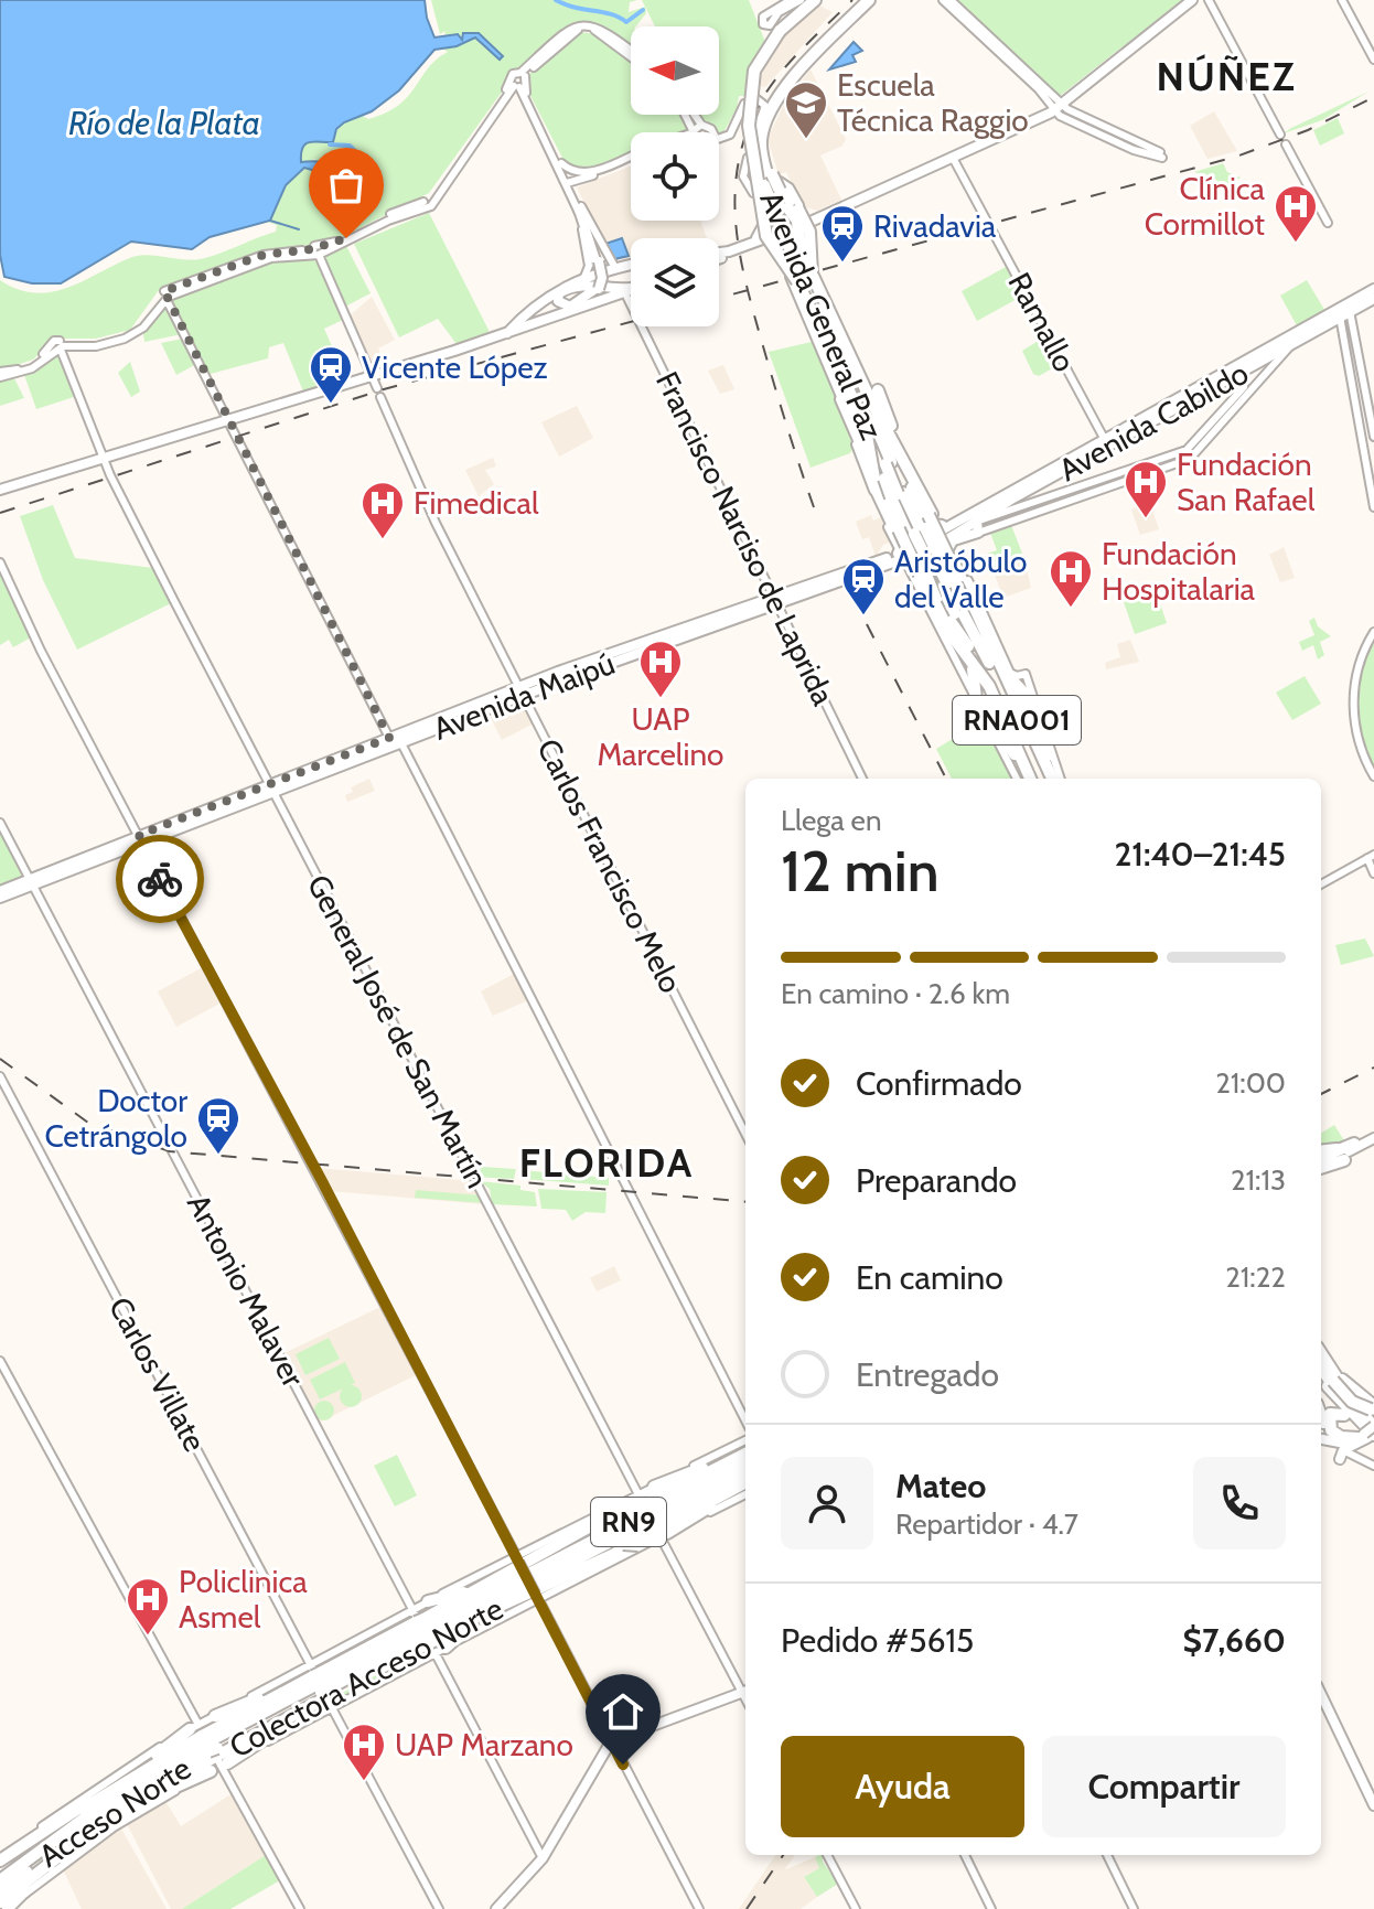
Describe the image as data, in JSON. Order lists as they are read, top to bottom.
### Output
{
  "streets": {
    "highway": [
      "Avenida General Paz",
      "RNA001",
      "RN9",
      "Colectora Acceso Norte",
      "Acceso Norte"
    ],
    "main road": ["Avenida Cabildo", "Avenida Maipú"],
    "street": [
      "Ramallo",
      "Francisco Narciso de Laprida",
      "Carlos Francisco Melo",
      "General José de San Martín",
      "Antonio Malaver",
      "Carlos Villate"
    ]
  },
  "crossings": [
    ["Avenida General Paz", "Avenida Cabildo"],
    ["Avenida General Paz", "Avenida Maipú"],
    ["Ramallo", "Avenida Cabildo"],
    ["Avenida Cabildo", "Avenida Maipú"],
    ["Francisco Narciso de Laprida", "Avenida Maipú"],
    ["Avenida Maipú", "Carlos Francisco Melo"],
    ["Avenida Maipú", "General José de San Martín"],
    ["Avenida Maipú", "Antonio Malaver"],
    ["Antonio Malaver", "RN9"],
    ["Antonio Malaver", "Colectora Acceso Norte"],
    ["Carlos Villate", "Colectora Acceso Norte"],
    ["RN9", "Colectora Acceso Norte"],
    ["Colectora Acceso Norte", "Acceso Norte"]
  ],
  "districts": ["NÚÑEZ", "FLORIDA"],
  "water": ["Río de la Plata"],
  "places": {
    "school or university": ["Escuela Técnica Raggio"],
    "hospital": [
      "Clínica Cormillot",
      "Fundación San Rafael",
      "Fimedical",
      "Fundación Hospitalaria",
      "UAP Marcelino",
      "Policlinica Asmel",
      "UAP Marzano"
    ],
    "station": [
      "Rivadavia",
      "Vicente López",
      "Aristóbulo del Valle",
      "Doctor Cetrángolo"
    ]
  },
  "north": "left",
  "page": {
    "heading": ["12 min", "Llega en", "21:40–21:45"],
    "panel": [
      "Mateo",
      "Repartidor · 4.7",
      "Pedido #5615",
      "$7,660"
    ],
    "bar": "En camino · 2.6 km",
    "list": [
      ["Confirmado", "21:00"],
      ["Preparando", "21:13"],
      ["En camino", "21:22"],
      "Entregado"
    ],
    "buttons": ["Ayuda", "Compartir"]
  }
}
